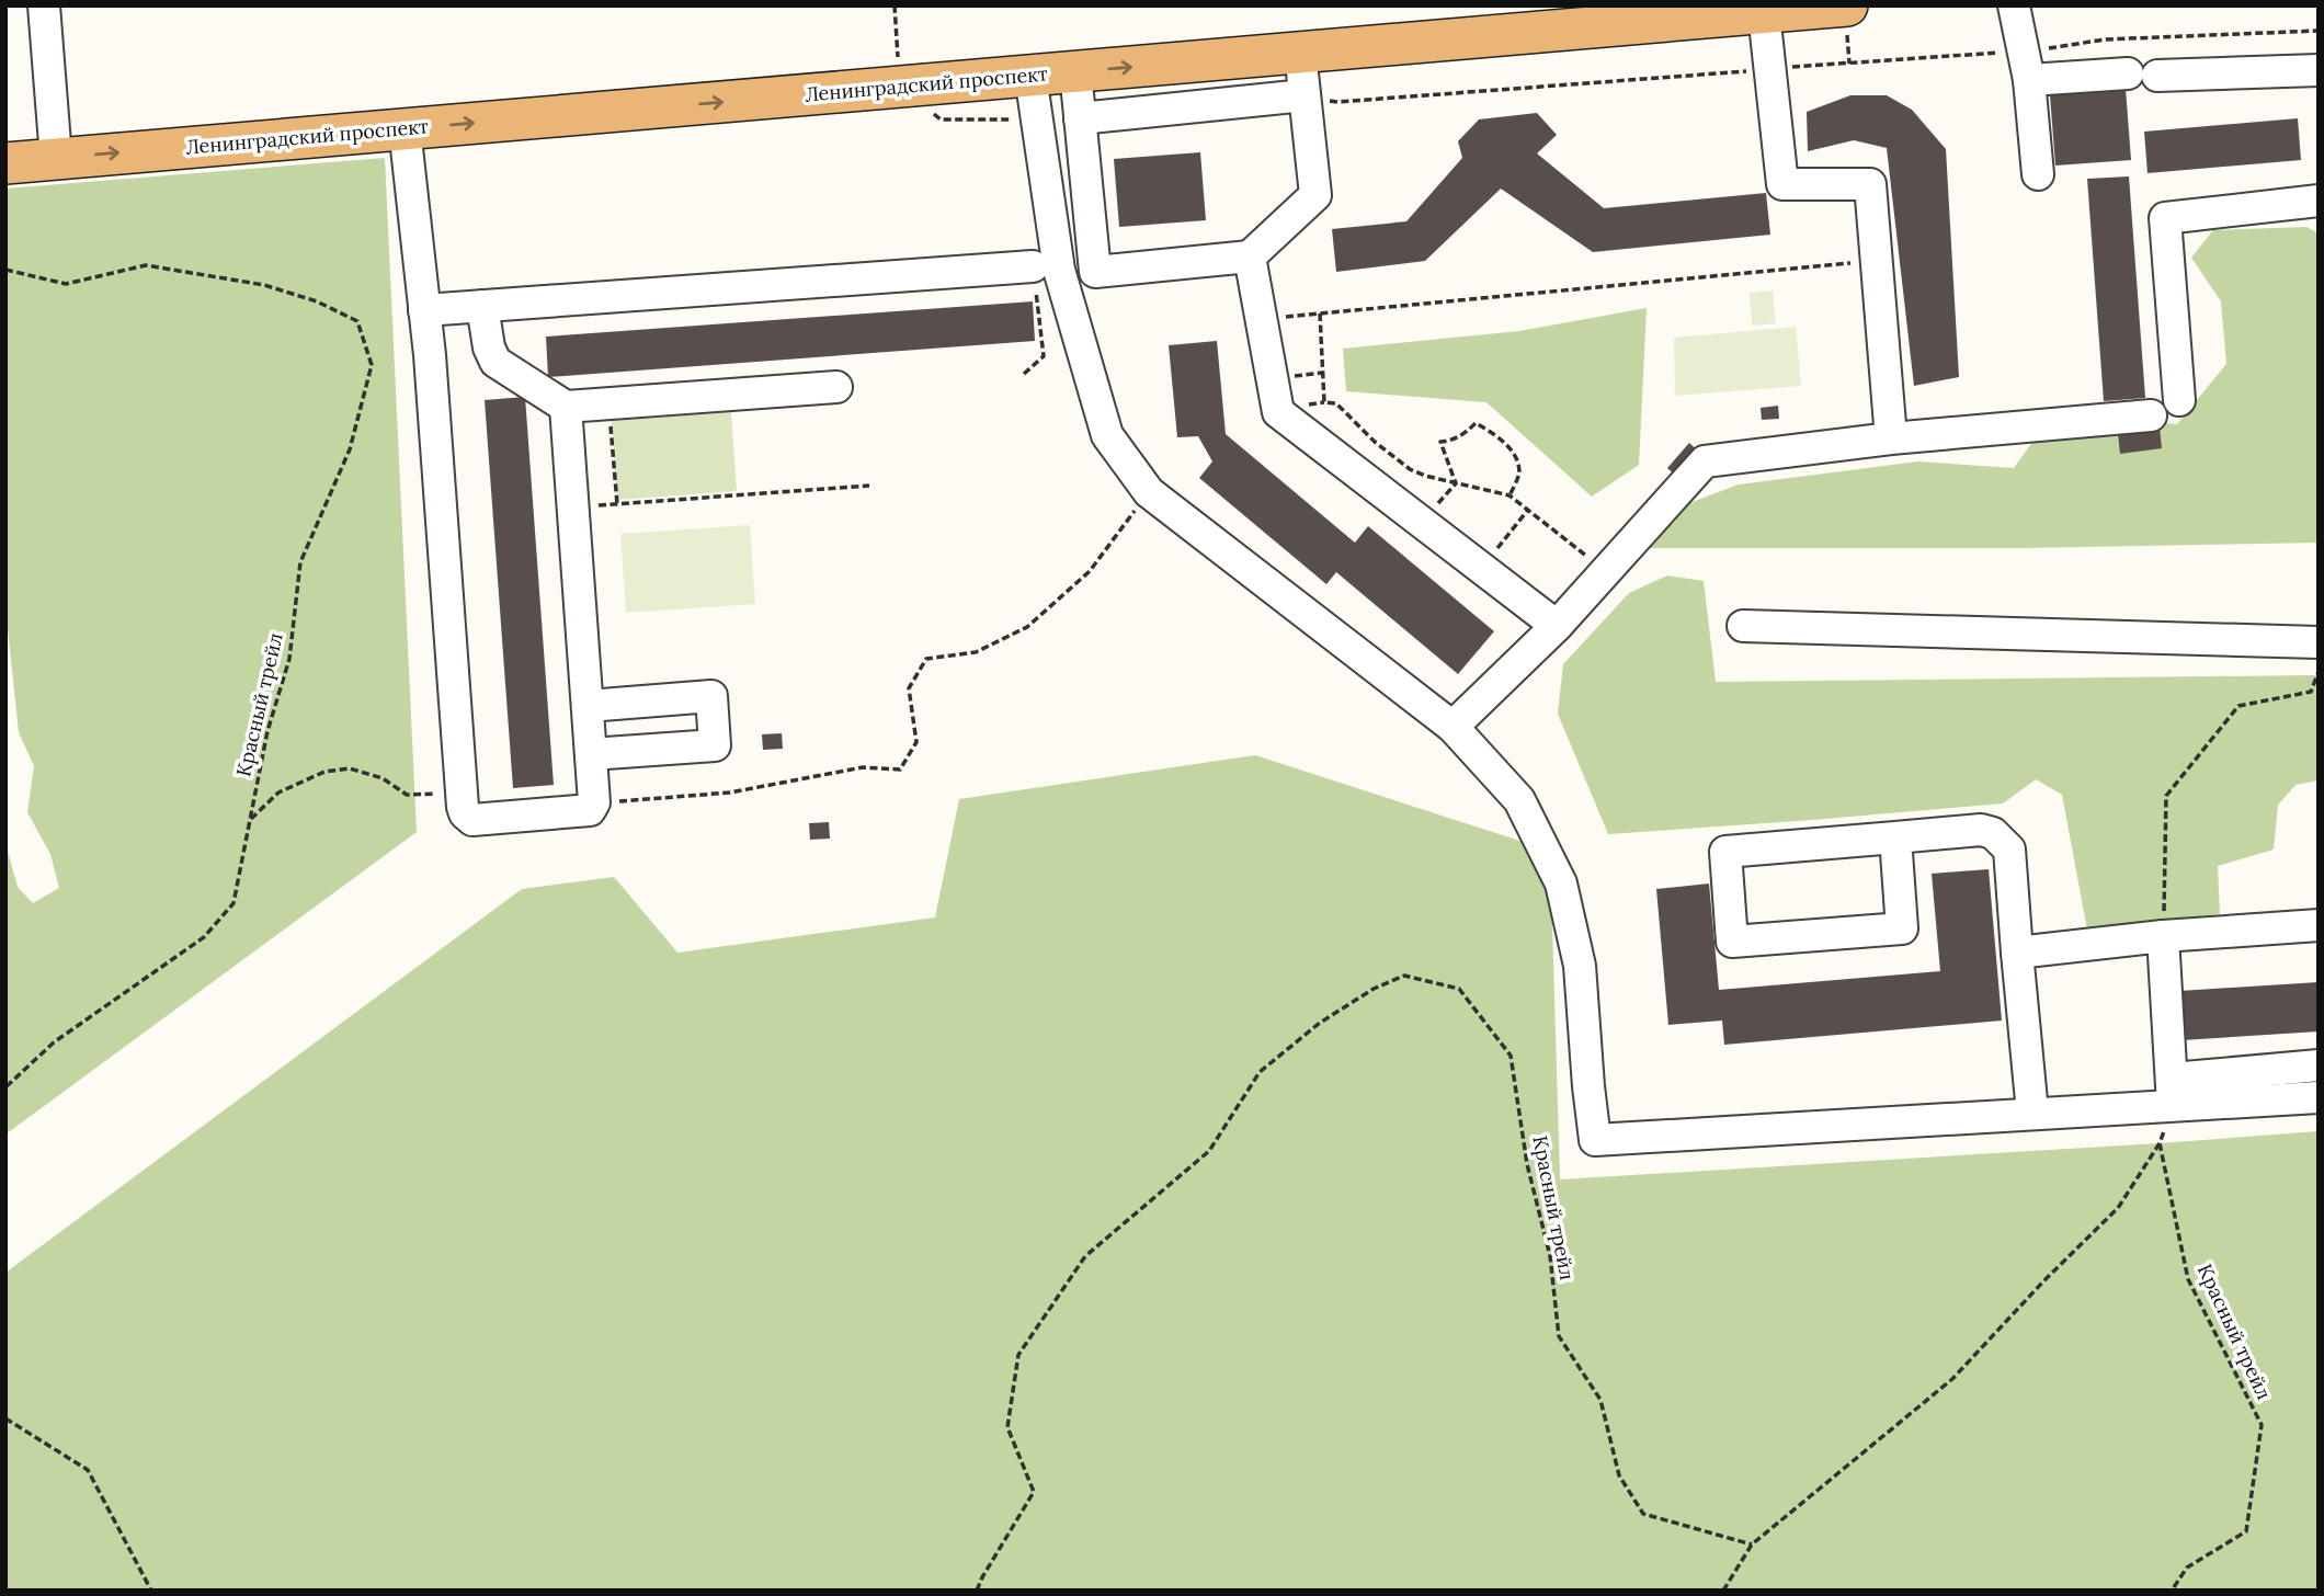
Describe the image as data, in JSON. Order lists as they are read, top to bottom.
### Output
{
  "streets": {
    "main road": ["Ленинградский проспект"],
    "path": ["Красный трейл"]
  },
  "one_way": ["Ленинградский проспект"]
}
